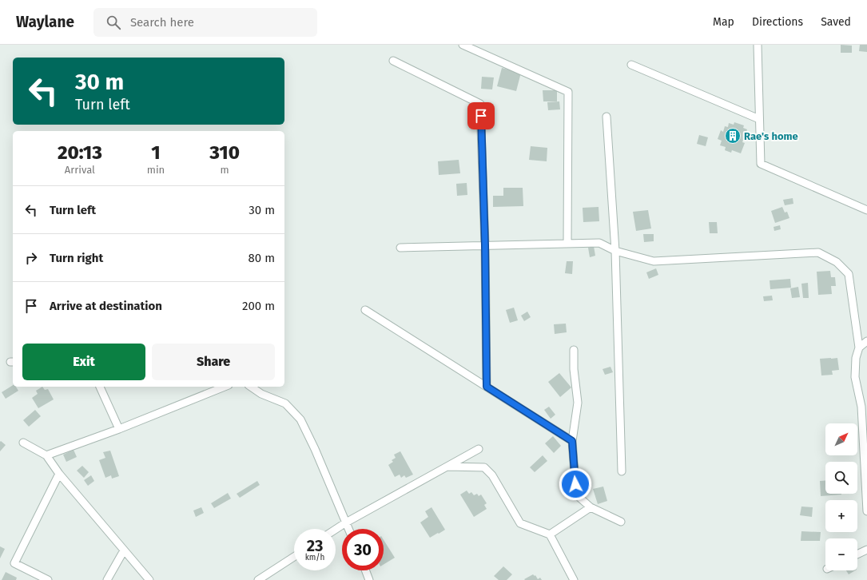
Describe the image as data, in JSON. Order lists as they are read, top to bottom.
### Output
{
  "places": {
    "building": ["Rae's home"]
  },
  "north": "top right",
  "page": {
    "header": "Waylane",
    "search": "Search here",
    "nav": ["Map", "Directions", "Saved"],
    "turn": ["30 m", "Turn left"],
    "eta": [
      "20:13",
      "Arrival",
      "1",
      "min",
      "310",
      "m"
    ],
    "list": [
      {
        "name": "Turn left",
        "value": "30 m"
      },
      {
        "name": "Turn right",
        "value": "80 m"
      },
      {
        "name": "Arrive at destination",
        "value": "200 m"
      }
    ],
    "buttons": ["Exit", "Share"],
    "map_buttons": ["+", "−"],
    "speed": "23 km/h",
    "limit": "30"
  }
}
